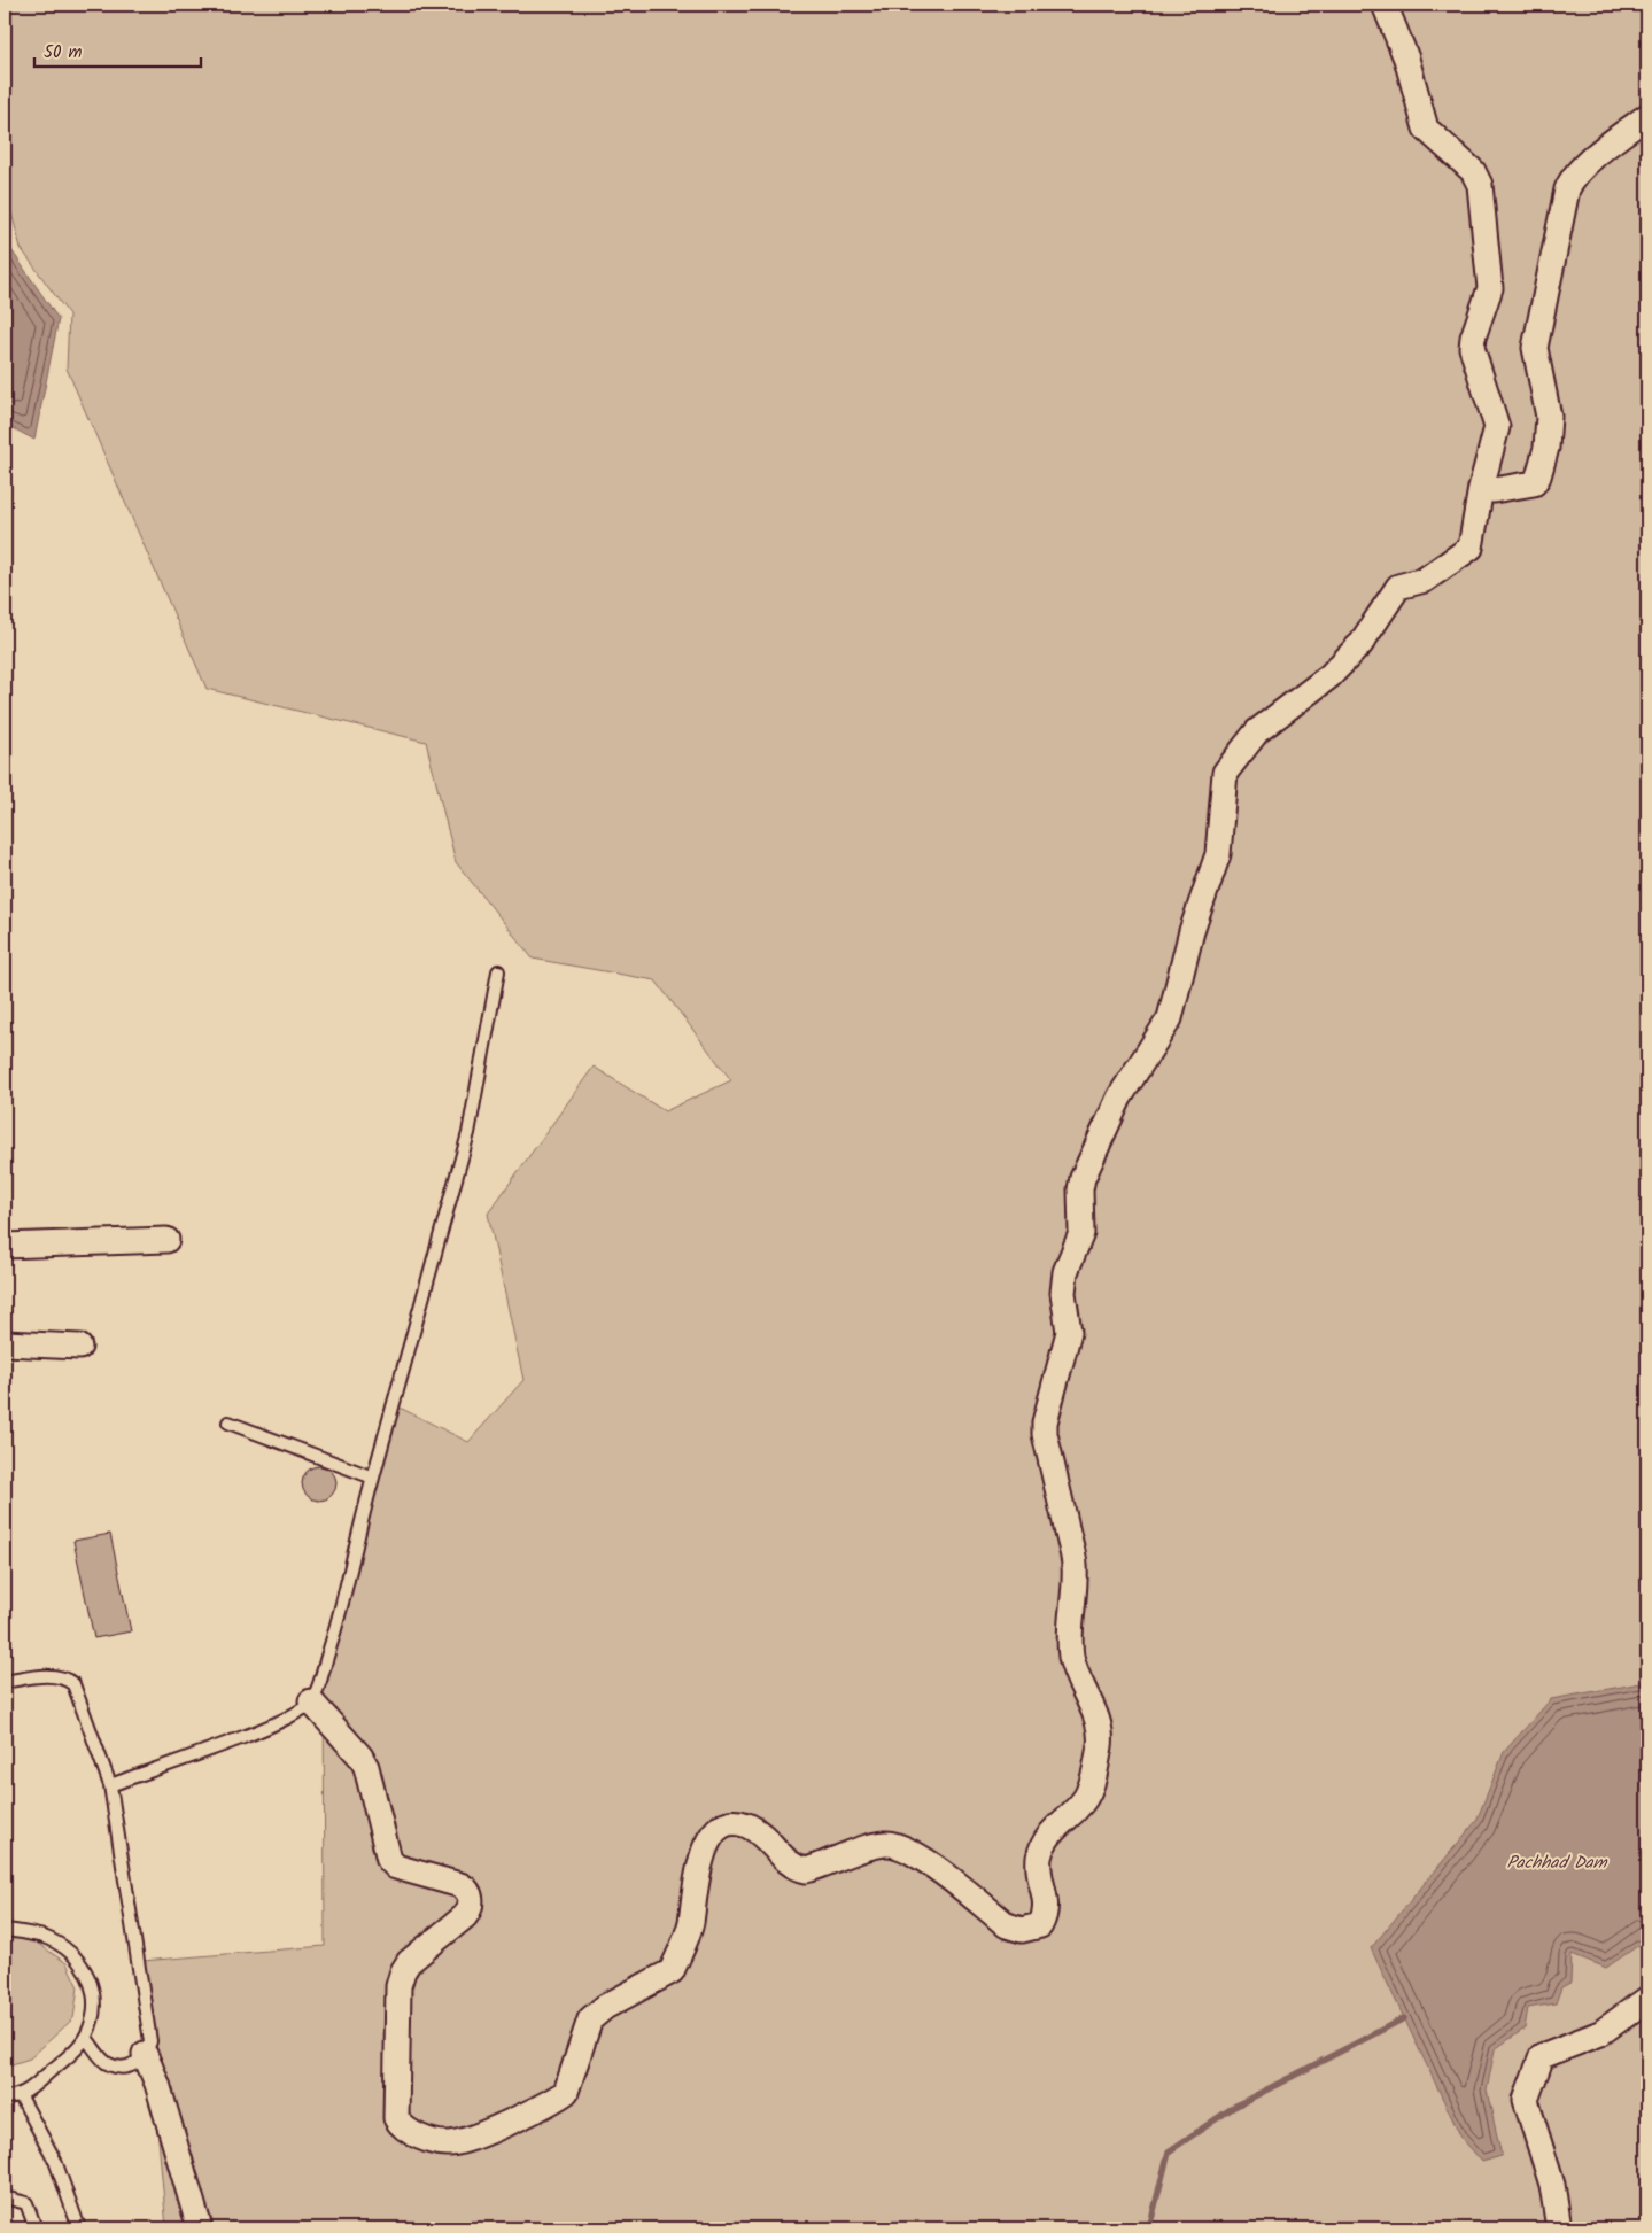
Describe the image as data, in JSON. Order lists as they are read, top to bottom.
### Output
{
  "water": ["Pachhad Dam"],
  "scale_bar": "50 m"
}
